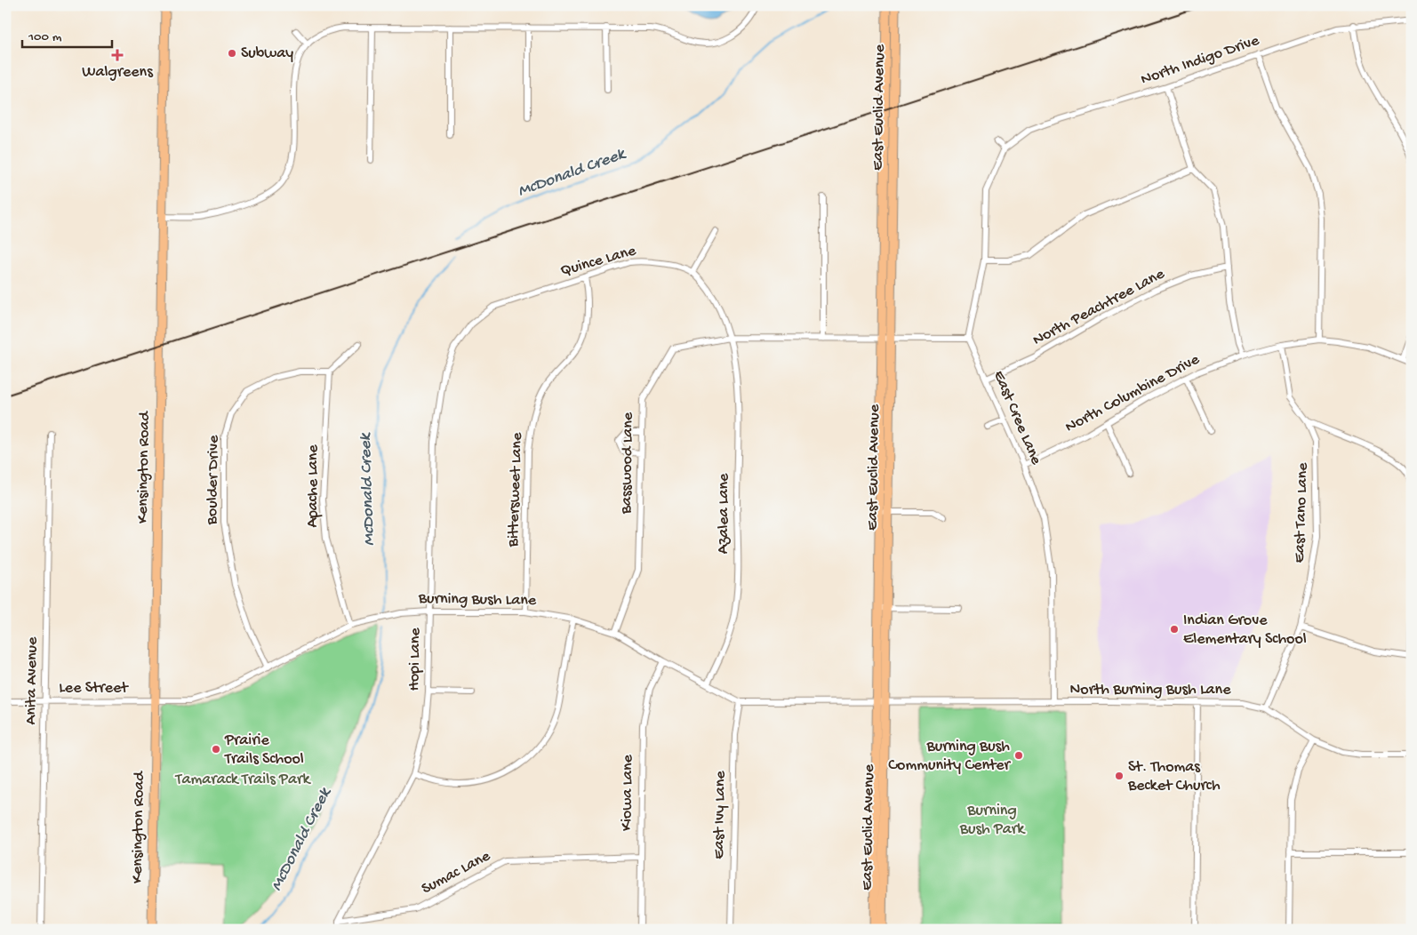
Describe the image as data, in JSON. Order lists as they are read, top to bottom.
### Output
{
  "streets": {
    "main road": ["East Euclid Avenue", "Kensington Road"],
    "street": [
      "North Indigo Drive",
      "Quince Lane",
      "North Peachtree Lane",
      "North Columbine Drive",
      "East Cree Lane",
      "Basswood Lane",
      "Boulder Drive",
      "Apache Lane",
      "Bittersweet Lane",
      "East Tano Lane",
      "Azalea Lane",
      "Burning Bush Lane",
      "Hopi Lane",
      "Anita Avenue",
      "Lee Street",
      "North Burning Bush Lane",
      "Kiowa Lane",
      "East Ivy Lane",
      "Sumac Lane"
    ]
  },
  "crossings": [
    ["East Euclid Avenue", "Basswood Lane"],
    ["East Euclid Avenue", "Burning Bush Lane"],
    ["East Euclid Avenue", "North Burning Bush Lane"],
    ["Quince Lane", "Bittersweet Lane"],
    ["Quince Lane", "Hopi Lane"],
    ["North Peachtree Lane", "East Cree Lane"],
    ["North Columbine Drive", "East Cree Lane"],
    ["North Columbine Drive", "East Tano Lane"],
    ["East Cree Lane", "Basswood Lane"],
    ["East Cree Lane", "North Burning Bush Lane"],
    ["Basswood Lane", "Azalea Lane"],
    ["Basswood Lane", "Burning Bush Lane"],
    ["Kensington Road", "Burning Bush Lane"],
    ["Kensington Road", "Lee Street"],
    ["Boulder Drive", "Apache Lane"],
    ["Boulder Drive", "Burning Bush Lane"],
    ["Apache Lane", "Burning Bush Lane"],
    ["Bittersweet Lane", "Burning Bush Lane"],
    ["East Tano Lane", "North Burning Bush Lane"],
    ["Azalea Lane", "Burning Bush Lane"],
    ["Burning Bush Lane", "Hopi Lane"],
    ["Burning Bush Lane", "Lee Street"],
    ["Burning Bush Lane", "North Burning Bush Lane"],
    ["Burning Bush Lane", "Kiowa Lane"],
    ["Burning Bush Lane", "East Ivy Lane"],
    ["Hopi Lane", "Sumac Lane"],
    ["Anita Avenue", "Lee Street"],
    ["Kiowa Lane", "Sumac Lane"]
  ],
  "water": ["McDonald Creek"],
  "parks": ["Tamarack Trails Park", "Burning Bush Park"],
  "places": {
    "other": [
      "Subway",
      "Indian Grove Elementary School",
      "Prairie Trails School",
      "Burning Bush Community Center",
      "St. Thomas Becket Church"
    ],
    "health": ["Walgreens"]
  },
  "scale_bar": "100 m"
}
